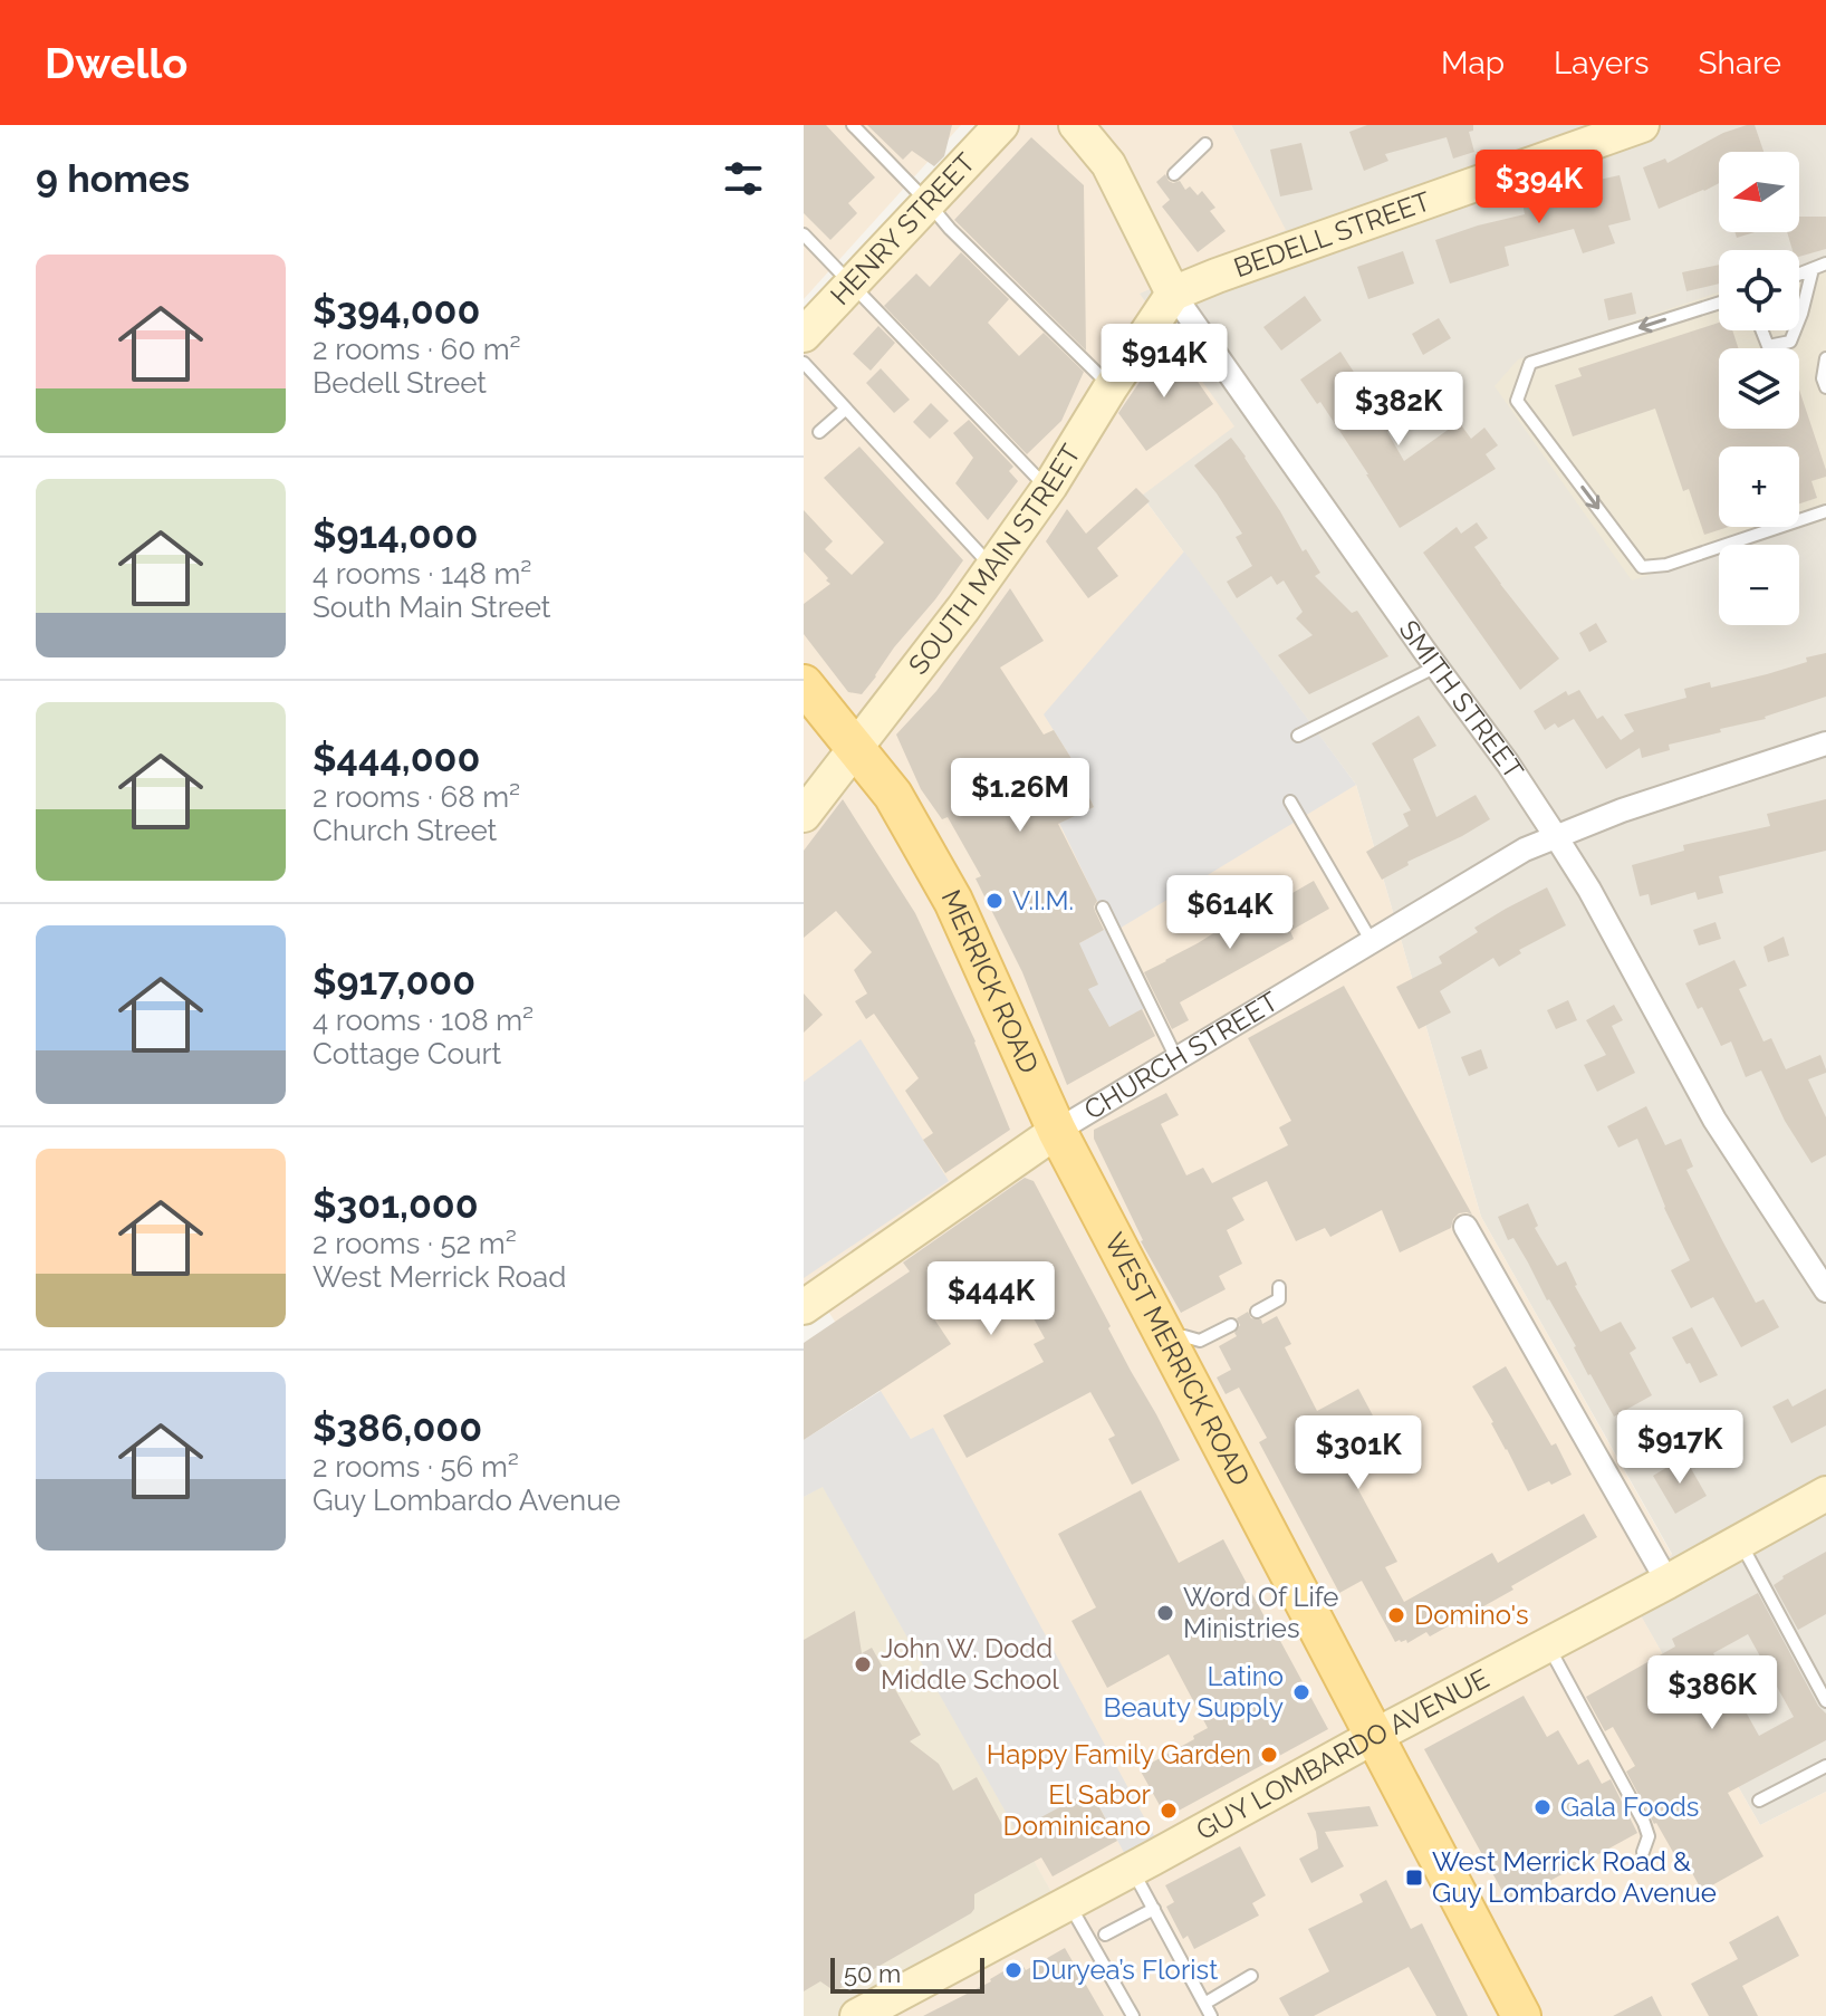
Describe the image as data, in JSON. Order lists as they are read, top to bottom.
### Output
{
  "streets": {
    "main road": ["MERRICK ROAD", "WEST MERRICK ROAD"],
    "street": [
      "HENRY STREET",
      "BEDELL STREET",
      "SOUTH MAIN STREET",
      "SMITH STREET",
      "CHURCH STREET",
      "GUY LOMBARDO AVENUE"
    ]
  },
  "crossings": [
    ["BEDELL STREET", "SOUTH MAIN STREET"],
    ["BEDELL STREET", "SMITH STREET"],
    ["SOUTH MAIN STREET", "SMITH STREET"],
    ["SOUTH MAIN STREET", "MERRICK ROAD"],
    ["SMITH STREET", "CHURCH STREET"],
    ["MERRICK ROAD", "CHURCH STREET"],
    ["MERRICK ROAD", "WEST MERRICK ROAD"],
    ["CHURCH STREET", "WEST MERRICK ROAD"],
    ["WEST MERRICK ROAD", "GUY LOMBARDO AVENUE"]
  ],
  "places": {
    "other": [
      "V.I.M.",
      "Word Of Life Ministries",
      "Domino's",
      "John W. Dodd Middle School",
      "Latino Beauty Supply",
      "Happy Family Garden",
      "Gala Foods",
      "El Sabor Dominicano",
      "Duryea’s Florist"
    ],
    "transit": ["West Merrick Road & Guy Lombardo Avenue"]
  },
  "scale_bar": "50 m",
  "north": "left",
  "page": {
    "header": "Dwello",
    "nav": ["Map", "Layers", "Share"],
    "heading": "9 homes",
    "price": [
      "$394K",
      "$914K",
      "$382K",
      "$1.26M",
      "$614K",
      "$444K",
      "$917K",
      "$301K",
      "$386K"
    ],
    "map_buttons": ["+", "−"],
    "list": [
      {
        "name": "$394,000",
        "note": "2 rooms · 60 m² · Bedell Street"
      },
      {
        "name": "$914,000",
        "note": "4 rooms · 148 m² · South Main Street"
      },
      {
        "name": "$444,000",
        "note": "2 rooms · 68 m² · Church Street"
      },
      {
        "name": "$917,000",
        "note": "4 rooms · 108 m² · Cottage Court"
      },
      {
        "name": "$301,000",
        "note": "2 rooms · 52 m² · West Merrick Road"
      },
      {
        "name": "$386,000",
        "note": "2 rooms · 56 m² · Guy Lombardo Avenue"
      }
    ],
    "scale": "50 m"
  }
}
